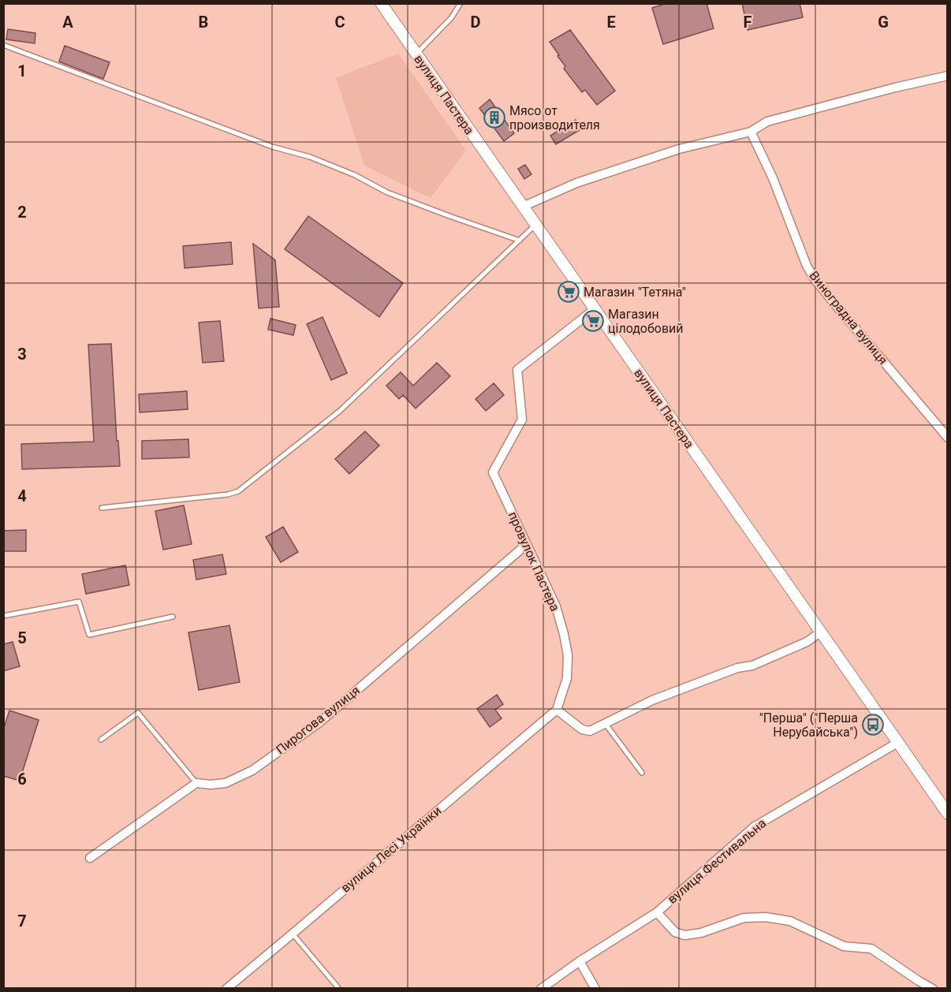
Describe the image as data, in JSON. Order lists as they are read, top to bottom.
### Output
{
  "streets": {
    "street": [
      "вулиця Пастера",
      "Виноградна вулиця",
      "провулок Пастера",
      "Пирогова вулиця",
      "вулиця Лесі Українки",
      "вулиця Фестивальна"
    ]
  },
  "crossings": [
    ["вулиця Пастера", "провулок Пастера"],
    ["вулиця Пастера", "вулиця Фестивальна"],
    ["провулок Пастера", "Пирогова вулиця"],
    ["провулок Пастера", "вулиця Лесі Українки"]
  ],
  "places": {
    "building": ["Мясо от производителя"],
    "supermarket": ["Магазин \"Тетяна\"", "Магазин цілодобовий"],
    "bus stop": ["\"Перша\" (\"Перша Нерубайська\")"]
  },
  "grid": {
    "columns": [
      "A",
      "B",
      "C",
      "D",
      "E",
      "F",
      "G"
    ],
    "rows": [
      "1",
      "2",
      "3",
      "4",
      "5",
      "6",
      "7"
    ]
  }
}
